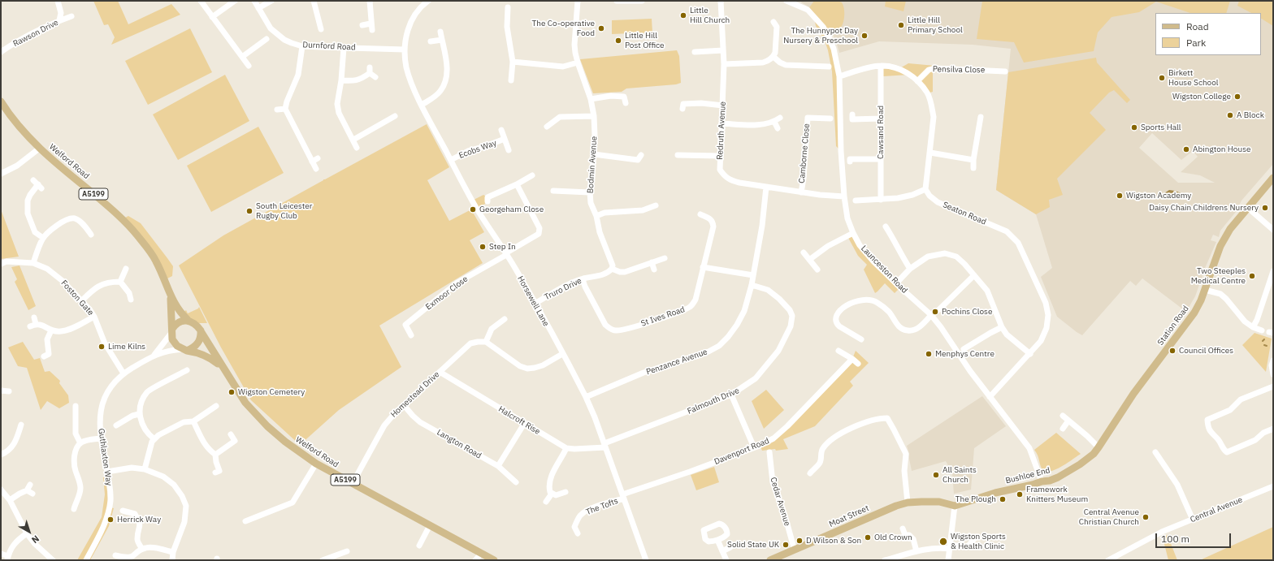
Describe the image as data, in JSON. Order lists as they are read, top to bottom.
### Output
{
  "streets": {
    "main road": [
      "Welford Road",
      "A5199",
      "Station Road",
      "Bushloe End",
      "Moat Street"
    ],
    "street": [
      "Rawson Drive",
      "Durnford Road",
      "Pensilva Close",
      "Redruth Avenue",
      "Cawsand Road",
      "Ecobs Way",
      "Camborne Close",
      "Bodmin Avenue",
      "Seaton Road",
      "Launceston Road",
      "Truro Drive",
      "Exmoor Close",
      "Foston Gate",
      "Horsewell Lane",
      "St Ives Road",
      "Penzance Avenue",
      "Homestead Drive",
      "Falmouth Drive",
      "Halcroft Rise",
      "Langton Road",
      "Davenport Road",
      "Guthlaxton Way",
      "Cedar Avenue",
      "The Tofts",
      "Central Avenue"
    ]
  },
  "crossings": [
    ["Durnford Road", "Horsewell Lane"],
    ["Redruth Avenue", "Camborne Close"],
    ["Redruth Avenue", "Launceston Road"],
    ["Redruth Avenue", "Penzance Avenue"],
    ["Ecobs Way", "Horsewell Lane"],
    ["Welford Road", "Homestead Drive"],
    ["Welford Road", "Guthlaxton Way"],
    ["Bodmin Avenue", "Truro Drive"],
    ["Seaton Road", "Launceston Road"],
    ["Launceston Road", "Bushloe End"],
    ["Truro Drive", "Horsewell Lane"],
    ["Truro Drive", "St Ives Road"],
    ["Exmoor Close", "Horsewell Lane"],
    ["Foston Gate", "Guthlaxton Way"],
    ["Horsewell Lane", "Penzance Avenue"],
    ["Horsewell Lane", "Falmouth Drive"],
    ["Horsewell Lane", "Halcroft Rise"],
    ["Horsewell Lane", "Davenport Road"],
    ["Horsewell Lane", "The Tofts"],
    ["Station Road", "Bushloe End"],
    ["Penzance Avenue", "Falmouth Drive"],
    ["Homestead Drive", "Halcroft Rise"],
    ["Homestead Drive", "Langton Road"],
    ["Falmouth Drive", "Halcroft Rise"],
    ["Davenport Road", "The Tofts"],
    ["Bushloe End", "Moat Street"],
    ["Cedar Avenue", "Moat Street"]
  ],
  "places": [
    "Little Hill Church",
    "Little Hill Primary School",
    "The Co-operative Food",
    "The Hunnypot Day Nursery & Preschool",
    "Little Hill Post Office",
    "Birkett House School",
    "Wigston College",
    "A Block",
    "Sports Hall",
    "Abington House",
    "Wigston Academy",
    "Daisy Chain Childrens Nursery",
    "Georgeham Close",
    "South Leicester Rugby Club",
    "Step In",
    "Two Steeples Medical Centre",
    "Pochins Close",
    "Lime Kilns",
    "Council Offices",
    "Menphys Centre",
    "Wigston Cemetery",
    "All Saints Church",
    "Framework Knitters Museum",
    "The Plough",
    "Central Avenue Christian Church",
    "Herrick Way",
    "Old Crown",
    "D Wilson & Son",
    "Wigston Sports & Health Clinic",
    "Solid State UK"
  ],
  "legend": ["Road", "Park"],
  "scale_bar": "100 m",
  "north": "bottom right"
}
